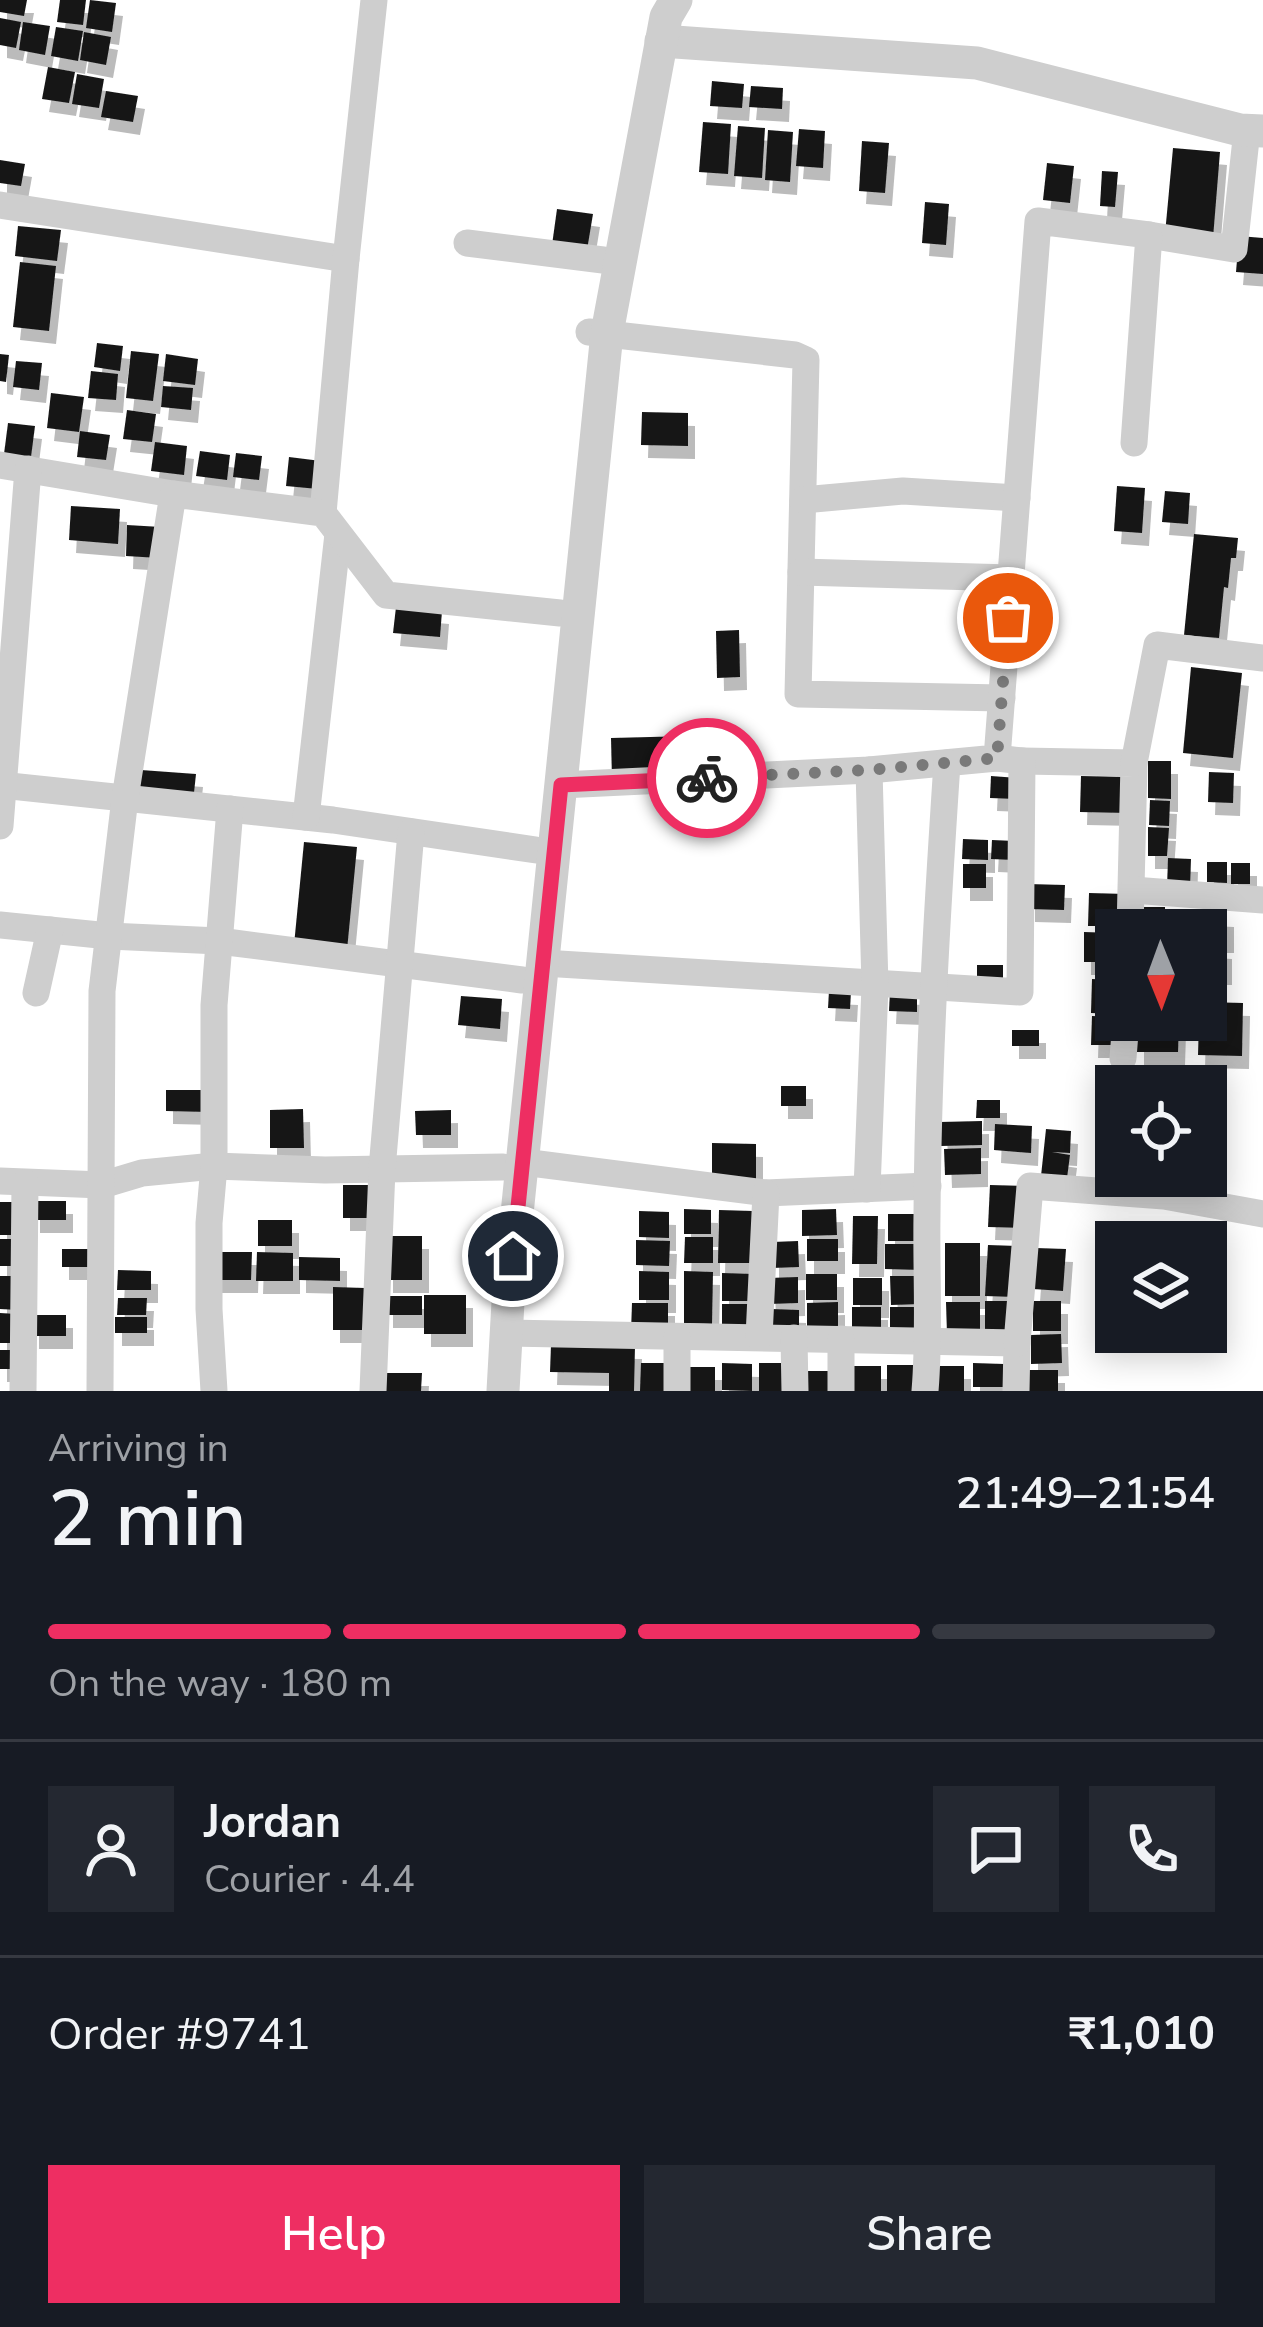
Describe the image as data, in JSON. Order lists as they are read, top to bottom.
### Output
{
  "north": "bottom",
  "page": {
    "heading": ["2 min", "Arriving in", "21:49–21:54"],
    "panel": [
      "Jordan",
      "Courier · 4.4",
      "Order #9741",
      "₹1,010"
    ],
    "bar": "On the way · 180 m",
    "buttons": ["Help", "Share"]
  }
}
